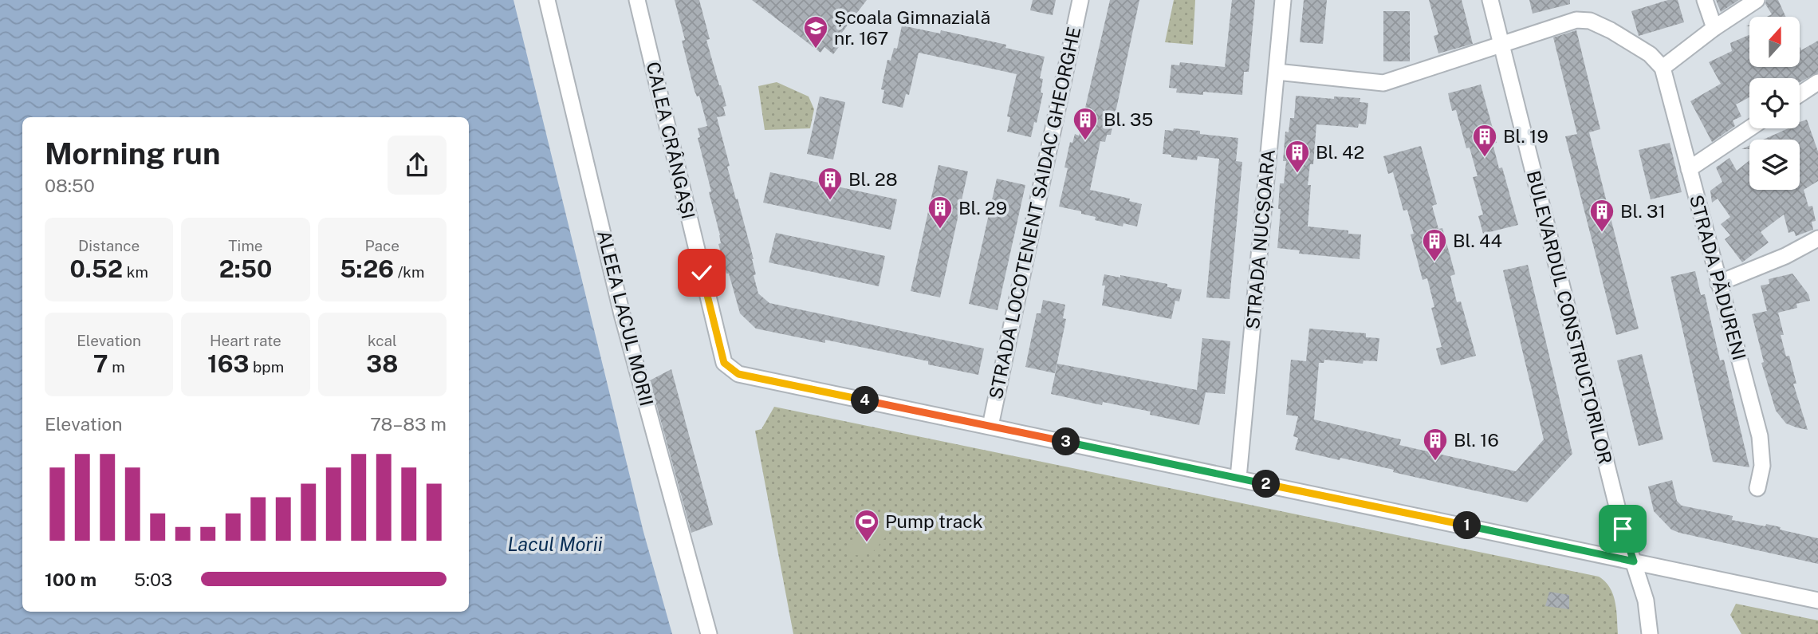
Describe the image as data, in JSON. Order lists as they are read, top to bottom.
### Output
{
  "streets": {
    "street": [
      "CALEA CRÂNGAȘI",
      "STRADA LOCOTENENT SAIDAC GHEORGHE",
      "STRADA NUCȘOARA",
      "STRADA PĂDURENI",
      "BULEVARDUL CONSTRUCTORILOR",
      "ALEEA LACUL MORII"
    ]
  },
  "crossings": [
    ["CALEA CRÂNGAȘI", "STRADA LOCOTENENT SAIDAC GHEORGHE"],
    ["CALEA CRÂNGAȘI", "STRADA NUCȘOARA"],
    ["CALEA CRÂNGAȘI", "BULEVARDUL CONSTRUCTORILOR"]
  ],
  "water": ["Lacul Morii"],
  "places": {
    "school or university": ["Școala Gimnazială nr. 167"],
    "building": [
      "Bl. 35",
      "Bl. 19",
      "Bl. 42",
      "Bl. 28",
      "Bl. 29",
      "Bl. 31",
      "Bl. 44",
      "Bl. 16"
    ],
    "sports": ["Pump track"]
  },
  "north": "top",
  "page": {
    "heading": ["Morning run", "08:50"],
    "stats": [
      ["Distance", "0.52 km"],
      ["Time", "2:50"],
      ["Pace", "5:26 /km"],
      ["Elevation", "7 m"],
      ["Heart rate", "163 bpm"],
      ["kcal", "38"]
    ],
    "pins": [
      "4",
      "3",
      "2",
      "1"
    ],
    "chart": ["Elevation", "78–83 m"],
    "list": [
      {
        "name": "100 m",
        "note": "5:03"
      }
    ]
  }
}
